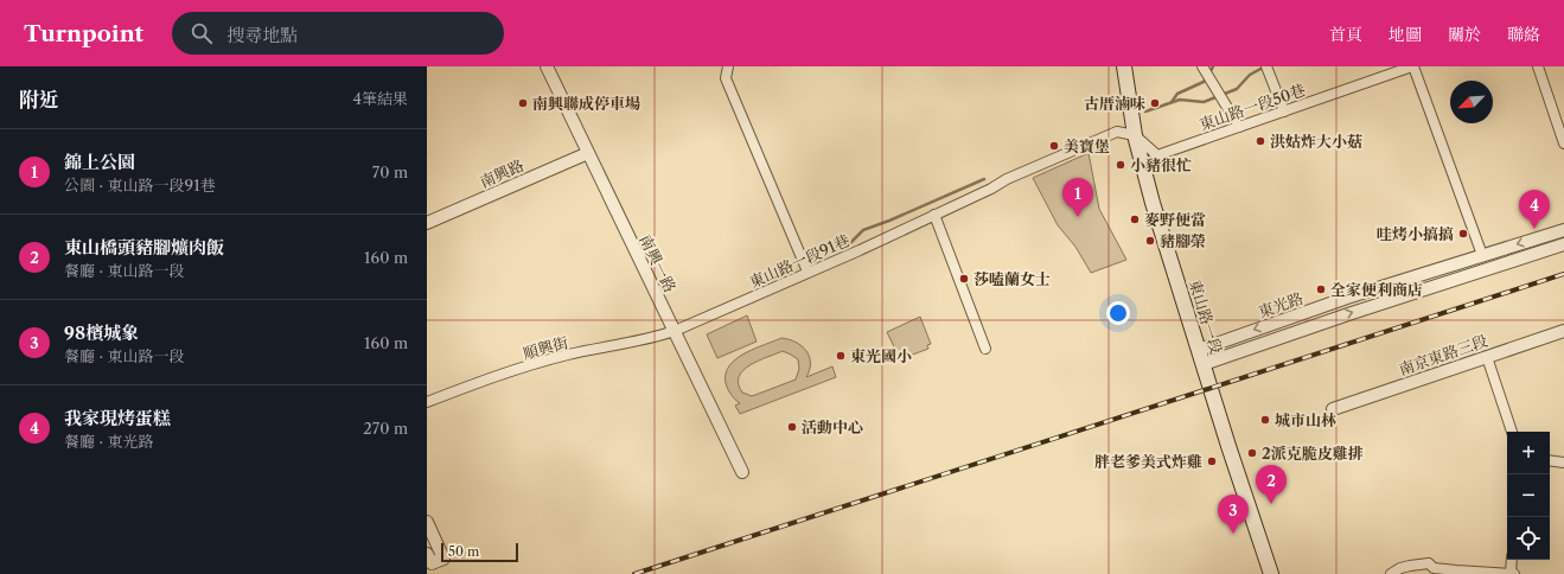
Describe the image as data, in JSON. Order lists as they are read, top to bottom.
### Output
{
  "streets": {
    "main road": ["東山路一段"],
    "street": [
      "東山路一段50巷",
      "南興路",
      "東山路一段91巷",
      "南興一路",
      "東光路",
      "順興街",
      "南京東路三段"
    ]
  },
  "crossings": [
    ["東山路一段50巷", "東山路一段91巷"],
    ["東山路一段50巷", "東山路一段"],
    ["南興路", "南興一路"],
    ["東山路一段91巷", "南興一路"],
    ["東山路一段91巷", "東山路一段"],
    ["東山路一段91巷", "順興街"],
    ["南興一路", "順興街"],
    ["東光路", "東山路一段"]
  ],
  "places": [
    "南興聯成停車場",
    "古厝滷味",
    "洪姑炸大小菇",
    "美寶堡",
    "小豬很忙",
    "麥野便當",
    "哇烤小搞搞",
    "豬腳榮",
    "莎嗑蘭女士",
    "全家便利商店",
    "東光國小",
    "城市山林",
    "活動中心",
    "2派克脆皮雞排",
    "胖老爹美式炸雞"
  ],
  "scale_bar": "50 m",
  "north": "bottom left",
  "page": {
    "header": "Turnpoint",
    "search": "搜尋地點",
    "nav": [
      "首頁",
      "地圖",
      "關於",
      "聯絡"
    ],
    "heading": ["附近", "4筆結果"],
    "list": [
      {
        "mark": "1",
        "name": "錦上公園",
        "note": "公園 · 東山路一段91巷",
        "value": "70 m"
      },
      {
        "mark": "2",
        "name": "東山橋頭豬腳爌肉飯",
        "note": "餐廳 · 東山路一段",
        "value": "160 m"
      },
      {
        "mark": "3",
        "name": "98檳城象",
        "note": "餐廳 · 東山路一段",
        "value": "160 m"
      },
      {
        "mark": "4",
        "name": "我家現烤蛋糕",
        "note": "餐廳 · 東光路",
        "value": "270 m"
      }
    ],
    "pins": [
      "1",
      "4",
      "2",
      "3"
    ],
    "map_buttons": ["+", "−"],
    "scale": "50 m"
  }
}
